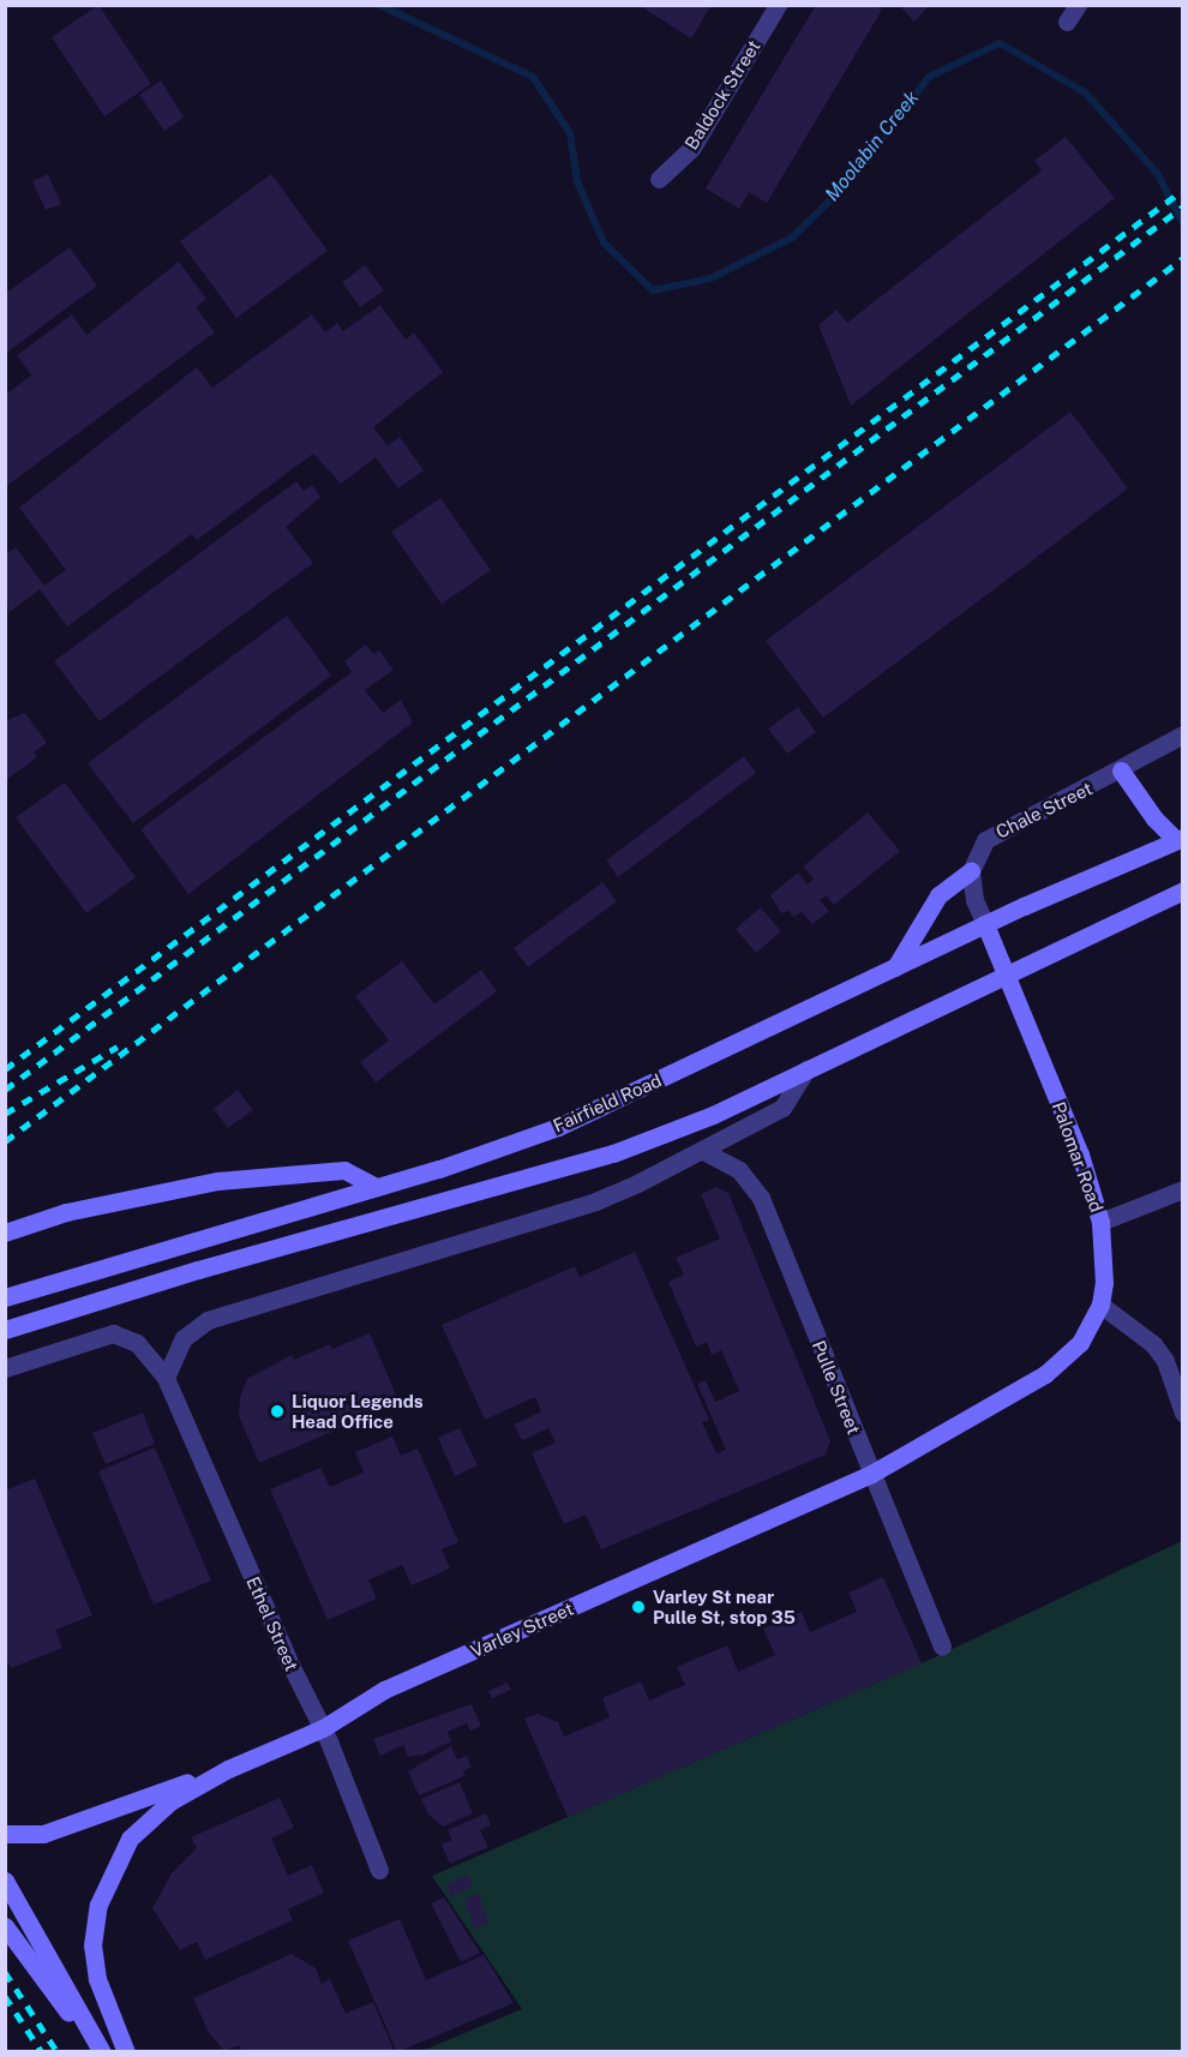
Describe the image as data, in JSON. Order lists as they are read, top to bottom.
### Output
{
  "streets": {
    "main road": ["Fairfield Road", "Palomar Road", "Varley Street"],
    "street": [
      "Baldock Street",
      "Chale Street",
      "Pulle Street",
      "Ethel Street"
    ]
  },
  "crossings": [
    ["Fairfield Road", "Palomar Road"],
    ["Palomar Road", "Varley Street"],
    ["Pulle Street", "Varley Street"],
    ["Ethel Street", "Varley Street"]
  ],
  "water": ["Moolabin Creek"],
  "places": ["Liquor Legends Head Office", "Varley St near Pulle St, stop 35"]
}
